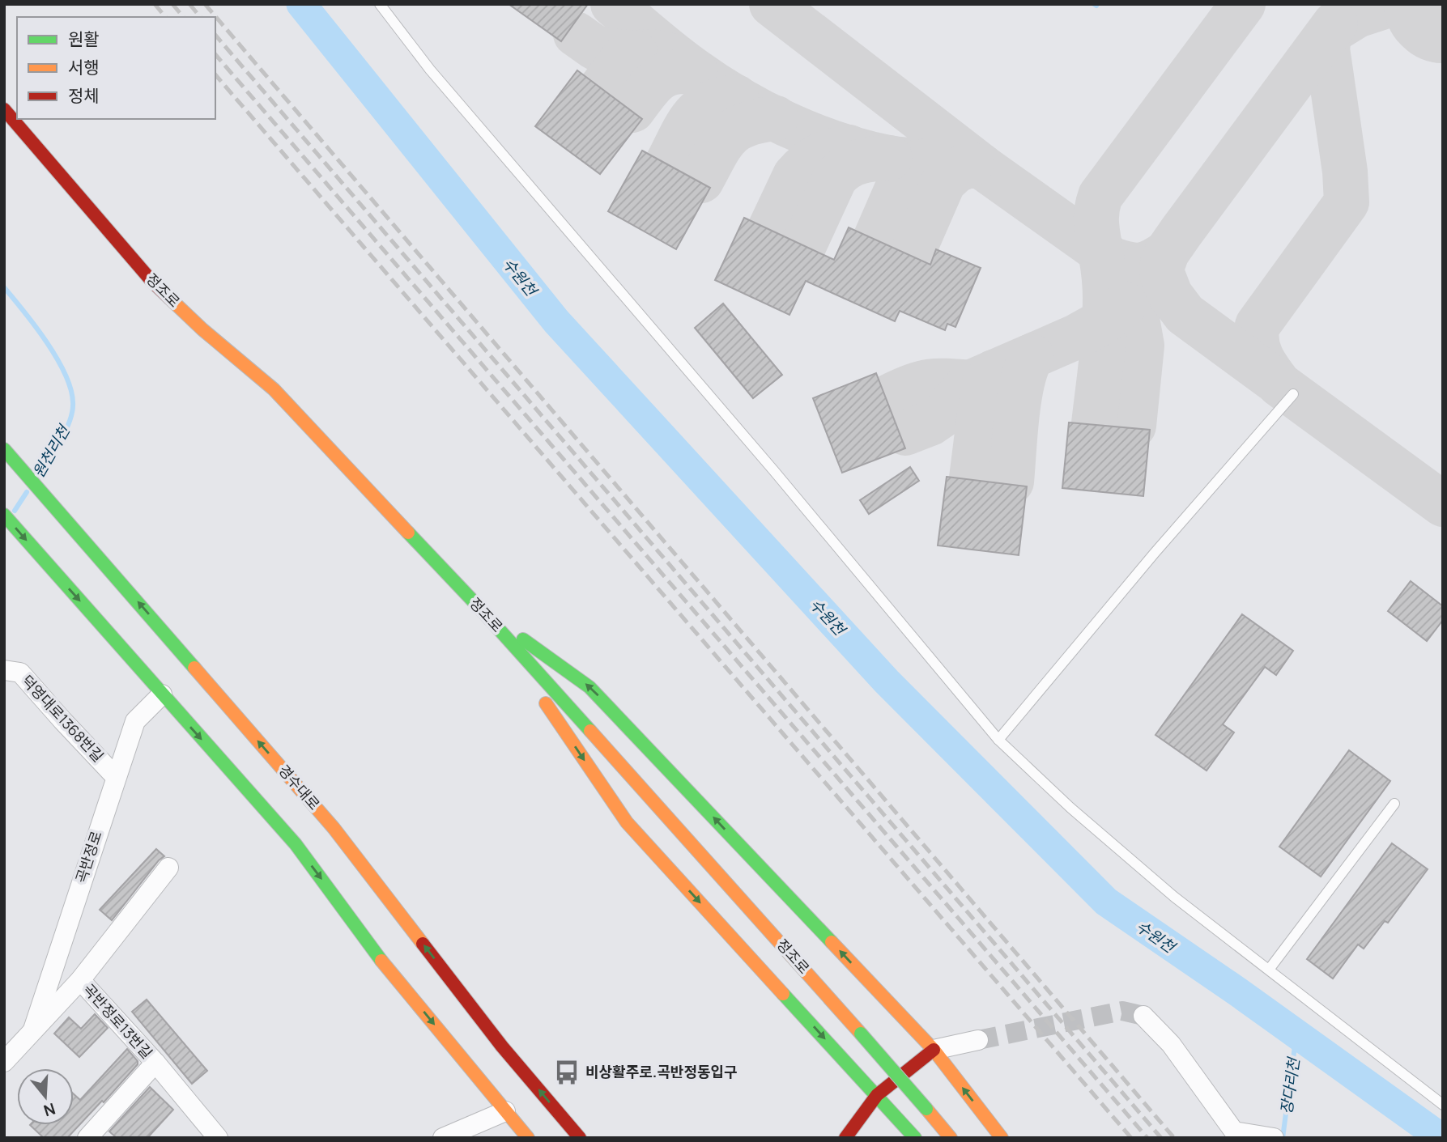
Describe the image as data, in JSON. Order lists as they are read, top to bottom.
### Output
{
  "streets": {
    "street": [
      "정조로",
      "덕영대로1368번길",
      "경수대로",
      "곡반정로",
      "곡반정로13번길"
    ]
  },
  "crossings": [
    ["덕영대로1368번길", "곡반정로"],
    ["곡반정로", "곡반정로13번길"]
  ],
  "water": ["수원천", "원천리천", "장다리천"],
  "places": {
    "bus stop": ["비상활주로.곡반정동입구"]
  },
  "legend": ["원활", "서행", "정체"],
  "north": "bottom"
}
